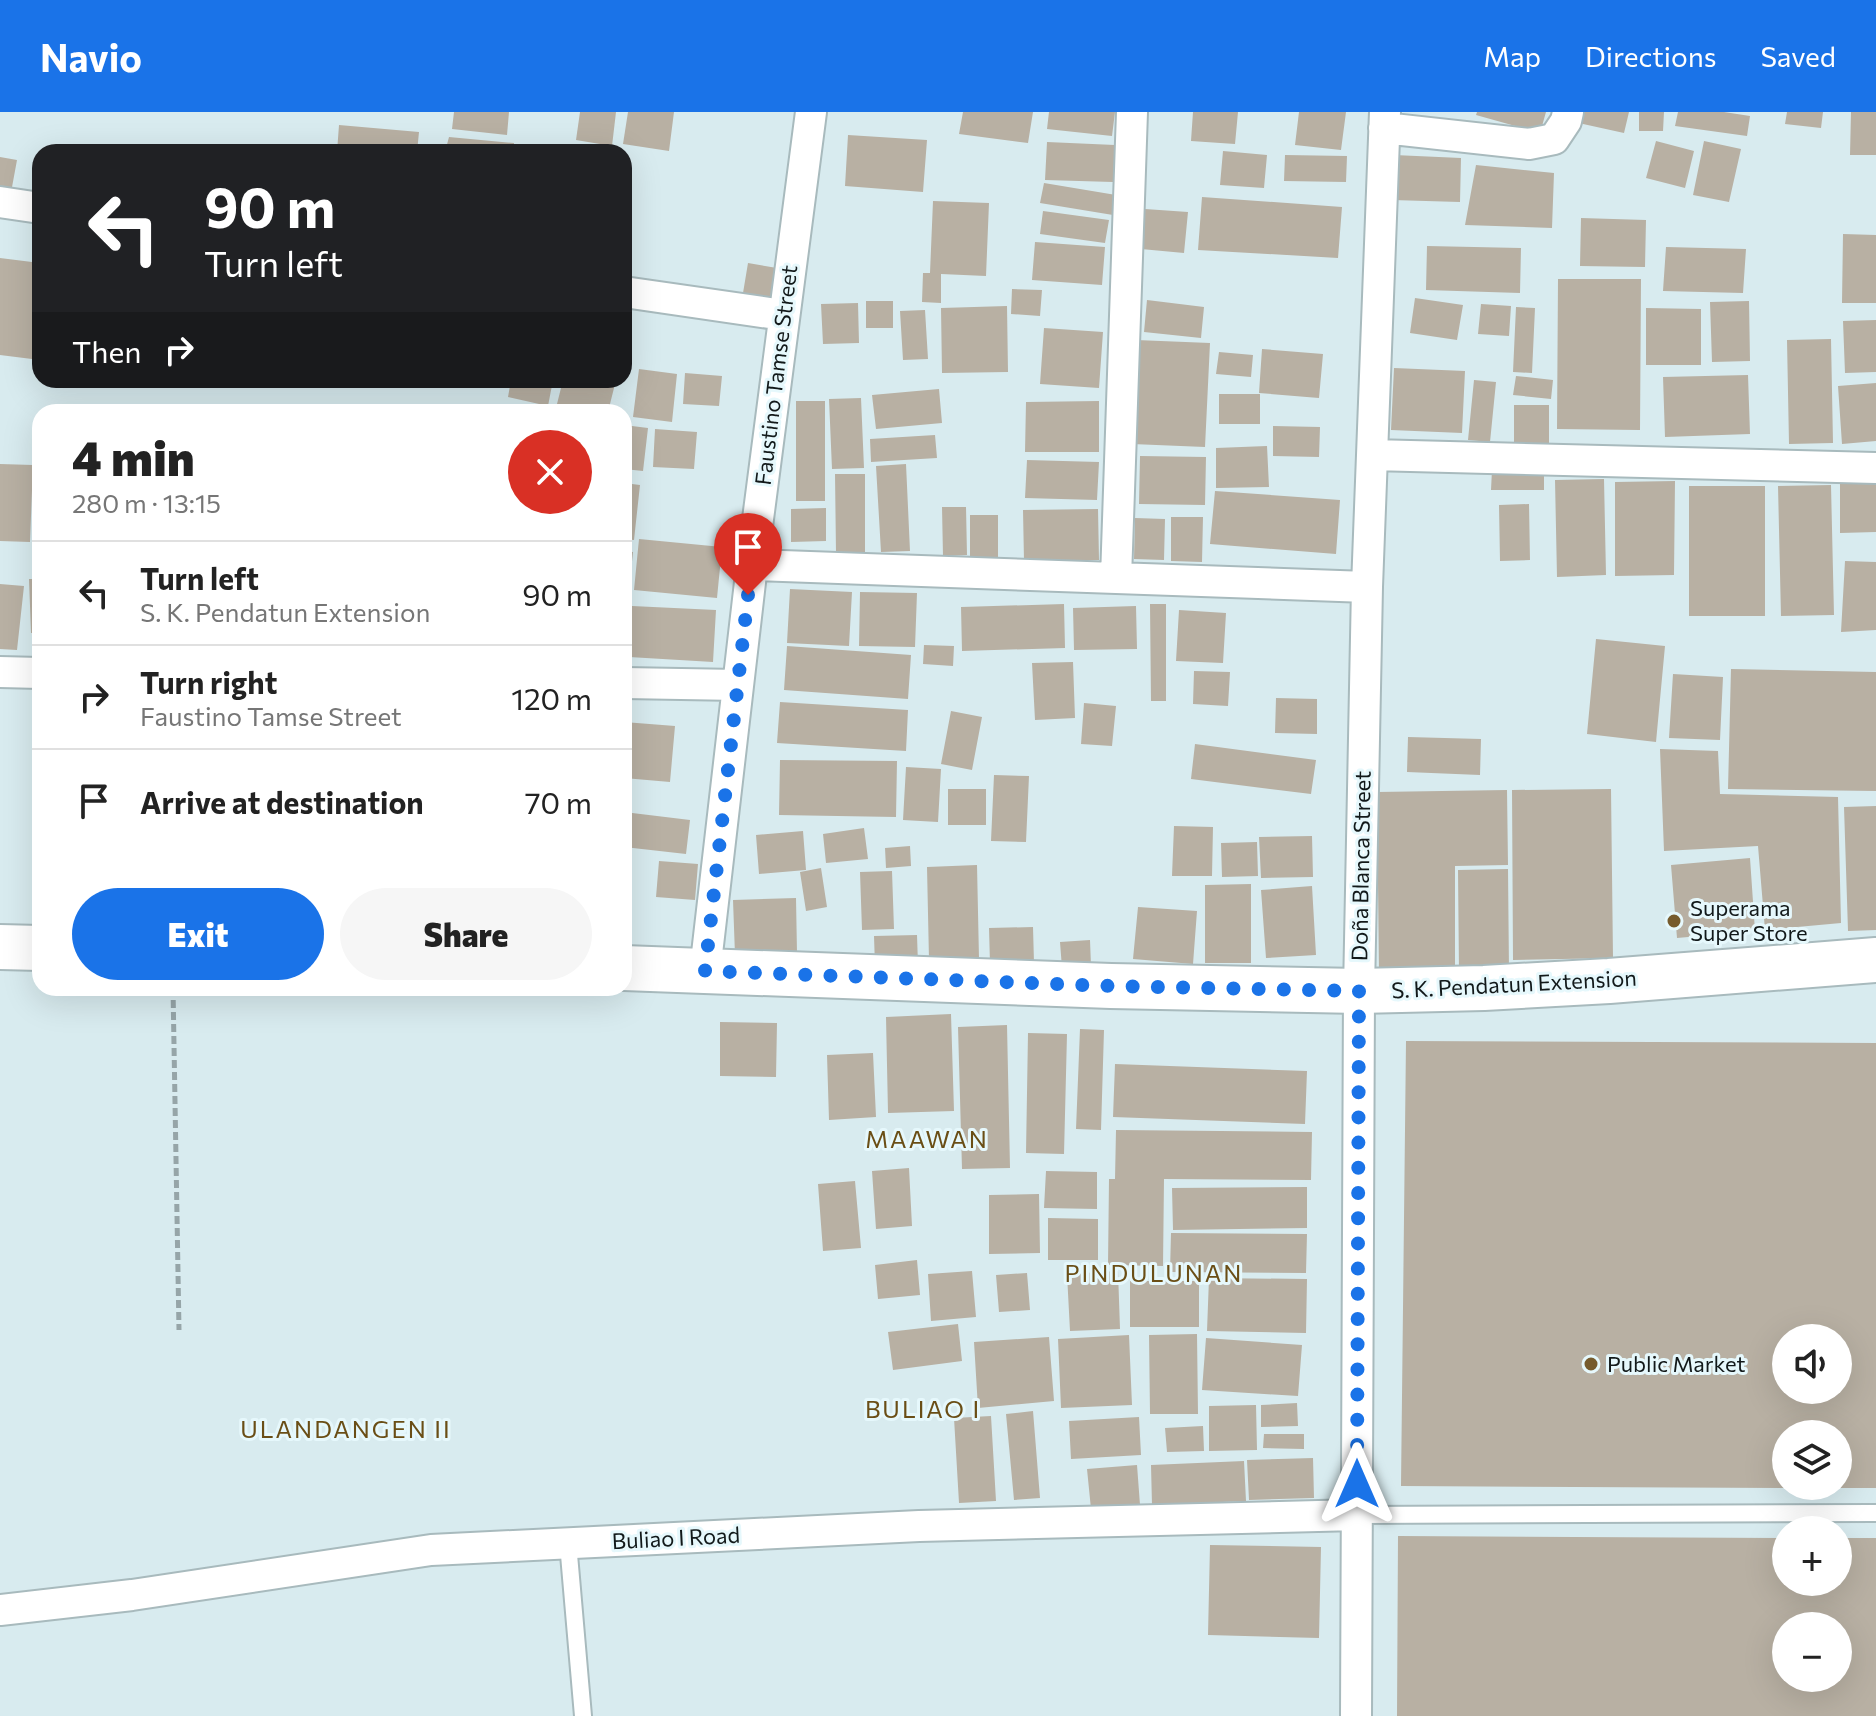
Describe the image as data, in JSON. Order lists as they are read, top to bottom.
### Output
{
  "streets": {
    "street": [
      "Faustino Tamse Street",
      "Doña Blanca Street",
      "S. K. Pendatun Extension",
      "Buliao I Road"
    ]
  },
  "crossings": [
    ["Faustino Tamse Street", "S. K. Pendatun Extension"],
    ["Doña Blanca Street", "S. K. Pendatun Extension"],
    ["Doña Blanca Street", "Buliao I Road"]
  ],
  "districts": [
    "MAAWAN",
    "PINDULUNAN",
    "BULIAO I",
    "ULANDANGEN II"
  ],
  "places": ["Superama Super Store", "Public Market"],
  "page": {
    "header": "Navio",
    "nav": ["Map", "Directions", "Saved"],
    "turn": ["90 m", "Turn left"],
    "then": "Then",
    "heading": ["4 min", "280 m · 13:15"],
    "list": [
      {
        "name": "Turn left",
        "note": "S. K. Pendatun Extension",
        "value": "90 m"
      },
      {
        "name": "Turn right",
        "note": "Faustino Tamse Street",
        "value": "120 m"
      },
      {
        "name": "Arrive at destination",
        "value": "70 m"
      }
    ],
    "buttons": ["Exit", "Share"],
    "map_buttons": ["+", "−"]
  }
}
